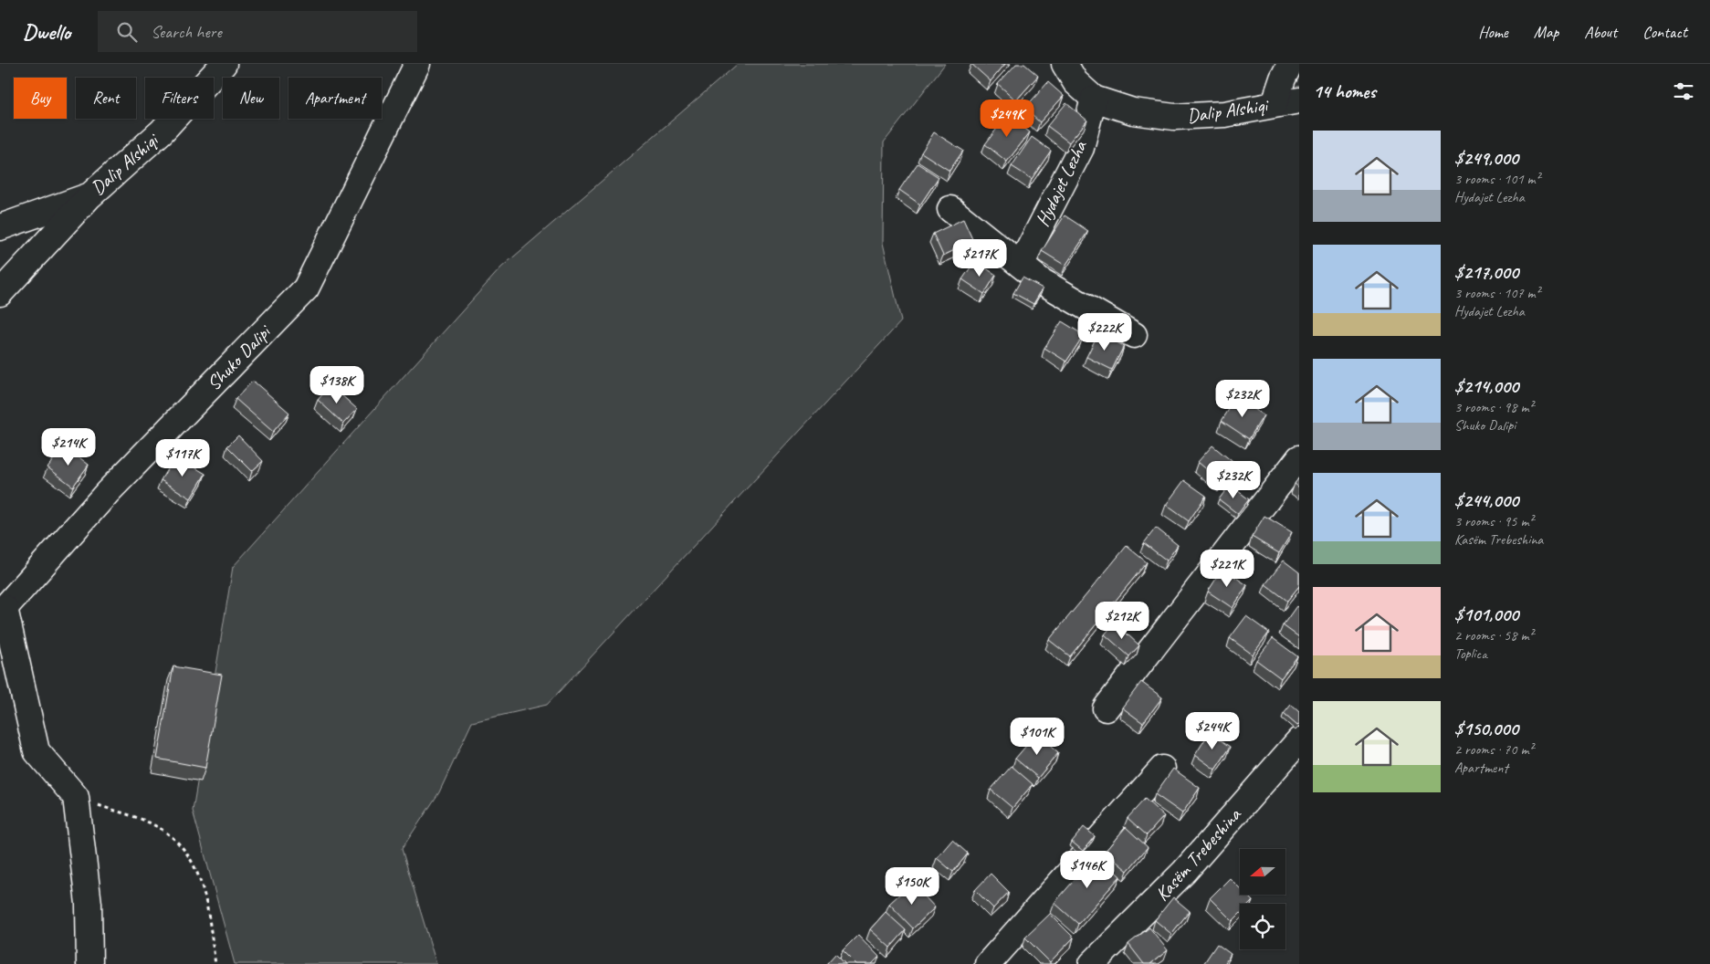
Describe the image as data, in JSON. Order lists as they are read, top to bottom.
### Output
{
  "streets": {
    "street": [
      "Dalip Alshiqi",
      "Hydajet Lezha",
      "Shuko Dalipi",
      "Kasëm Trebeshina"
    ]
  },
  "crossings": [
    ["Dalip Alshiqi", "Hydajet Lezha"]
  ],
  "north": "left",
  "page": {
    "header": "Dwello",
    "search": "Search here",
    "nav": [
      "Home",
      "Map",
      "About",
      "Contact"
    ],
    "heading": "14 homes",
    "chip": [
      "Buy",
      "Rent",
      "Filters",
      "New",
      "Apartment"
    ],
    "price": [
      "$249K",
      "$217K",
      "$222K",
      "$138K",
      "$232K",
      "$214K",
      "$117K",
      "$232K",
      "$221K",
      "$212K",
      "$244K",
      "$101K",
      "$146K",
      "$150K"
    ],
    "list": [
      {
        "name": "$249,000",
        "note": "3 rooms · 101 m² · Hydajet Lezha"
      },
      {
        "name": "$217,000",
        "note": "3 rooms · 107 m² · Hydajet Lezha"
      },
      {
        "name": "$214,000",
        "note": "3 rooms · 98 m² · Shuko Dalipi"
      },
      {
        "name": "$244,000",
        "note": "3 rooms · 95 m² · Kasëm Trebeshina"
      },
      {
        "name": "$101,000",
        "note": "2 rooms · 58 m² · Toplica"
      },
      {
        "name": "$150,000",
        "note": "2 rooms · 70 m² · Apartment"
      }
    ]
  }
}
